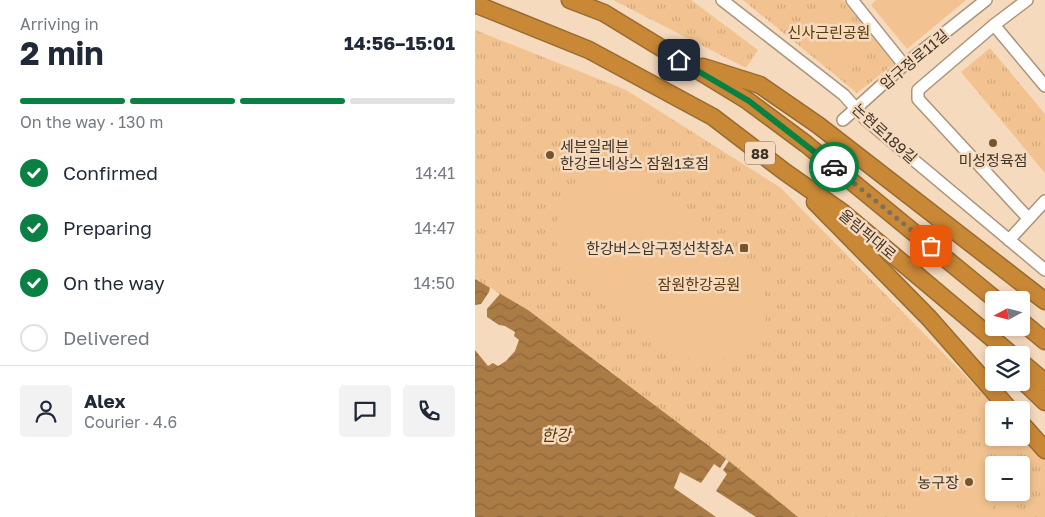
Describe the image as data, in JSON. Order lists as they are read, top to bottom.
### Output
{
  "streets": {
    "highway": ["88", "올림픽대로"],
    "street": ["압구정로11길", "논현로189길"]
  },
  "crossings": [
    ["압구정로11길", "논현로189길"]
  ],
  "water": ["한강"],
  "parks": ["신사근린공원", "잠원한강공원"],
  "places": {
    "other": ["미성정육점", "세븐일레븐 한강르네상스 잠원1호점", "농구장"],
    "transit": ["한강버스압구정선착장A"]
  },
  "north": "left",
  "page": {
    "heading": ["2 min", "Arriving in", "14:56–15:01"],
    "panel": ["Alex", "Courier · 4.6"],
    "bar": "On the way · 130 m",
    "list": [
      ["Confirmed", "14:41"],
      ["Preparing", "14:47"],
      ["On the way", "14:50"],
      "Delivered"
    ],
    "map_buttons": ["+", "−"]
  }
}
